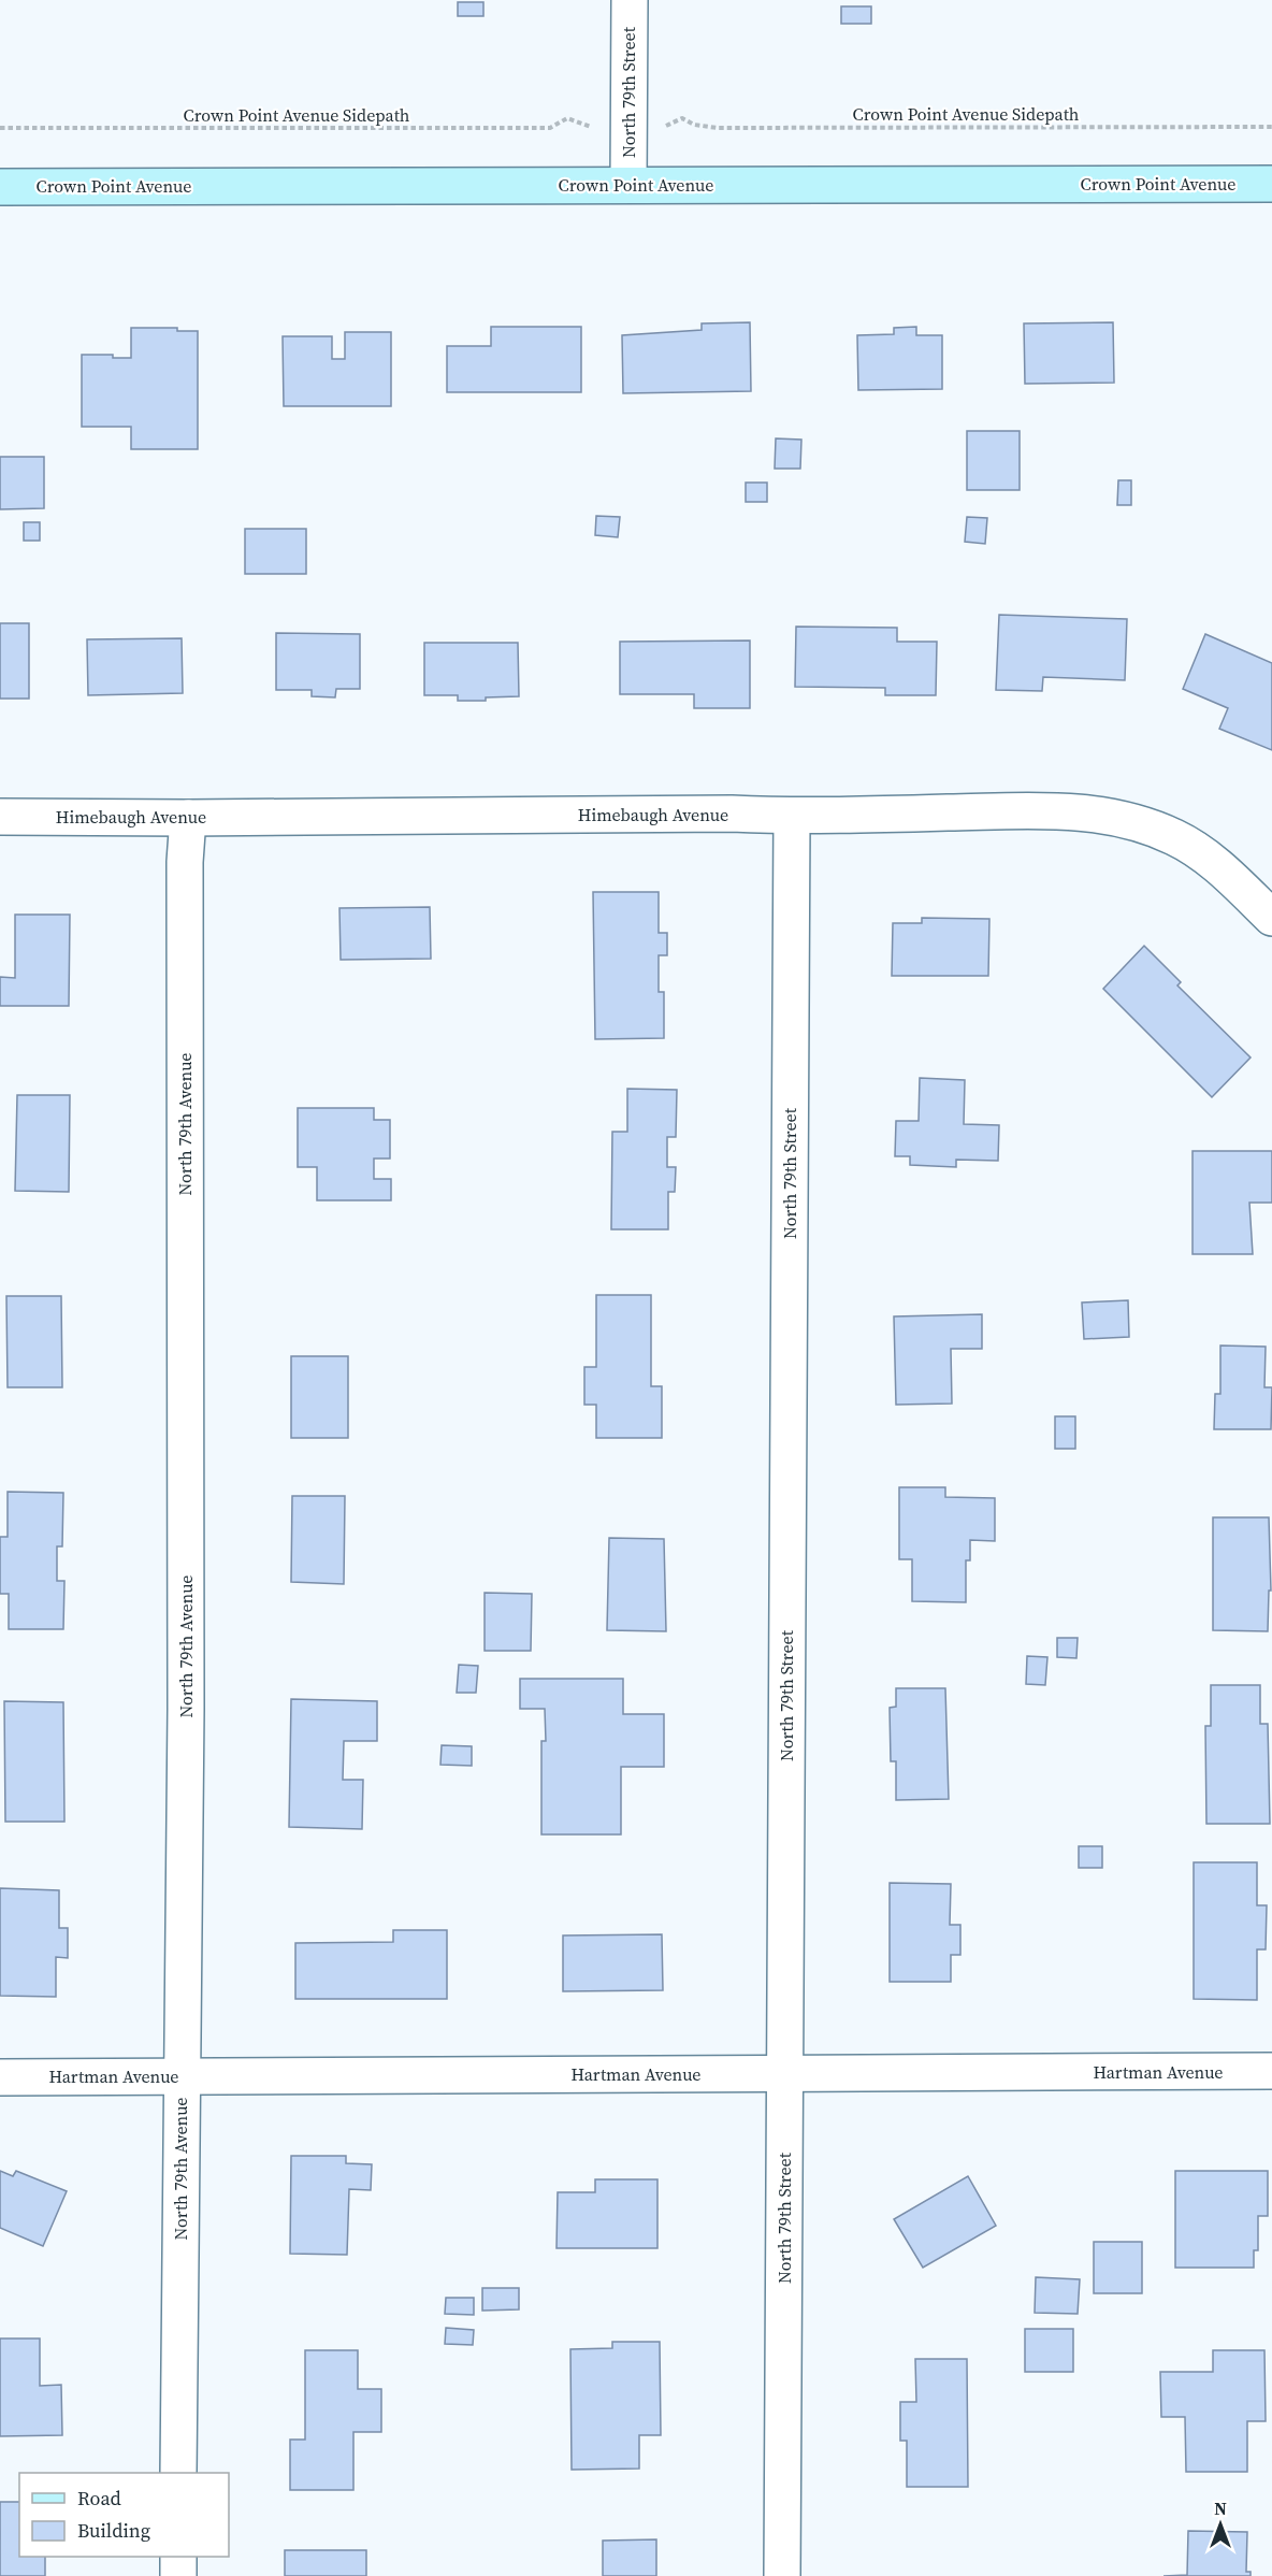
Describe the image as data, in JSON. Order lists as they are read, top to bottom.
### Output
{
  "streets": {
    "main road": ["Crown Point Avenue"],
    "street": [
      "North 79th Street",
      "Himebaugh Avenue",
      "North 79th Avenue",
      "Hartman Avenue"
    ],
    "path": ["Crown Point Avenue Sidepath"]
  },
  "crossings": [
    ["North 79th Street", "Crown Point Avenue"],
    ["North 79th Street", "Himebaugh Avenue"],
    ["North 79th Street", "Hartman Avenue"],
    ["Himebaugh Avenue", "North 79th Avenue"],
    ["North 79th Avenue", "Hartman Avenue"]
  ],
  "legend": ["Road", "Building"],
  "north": "top"
}
